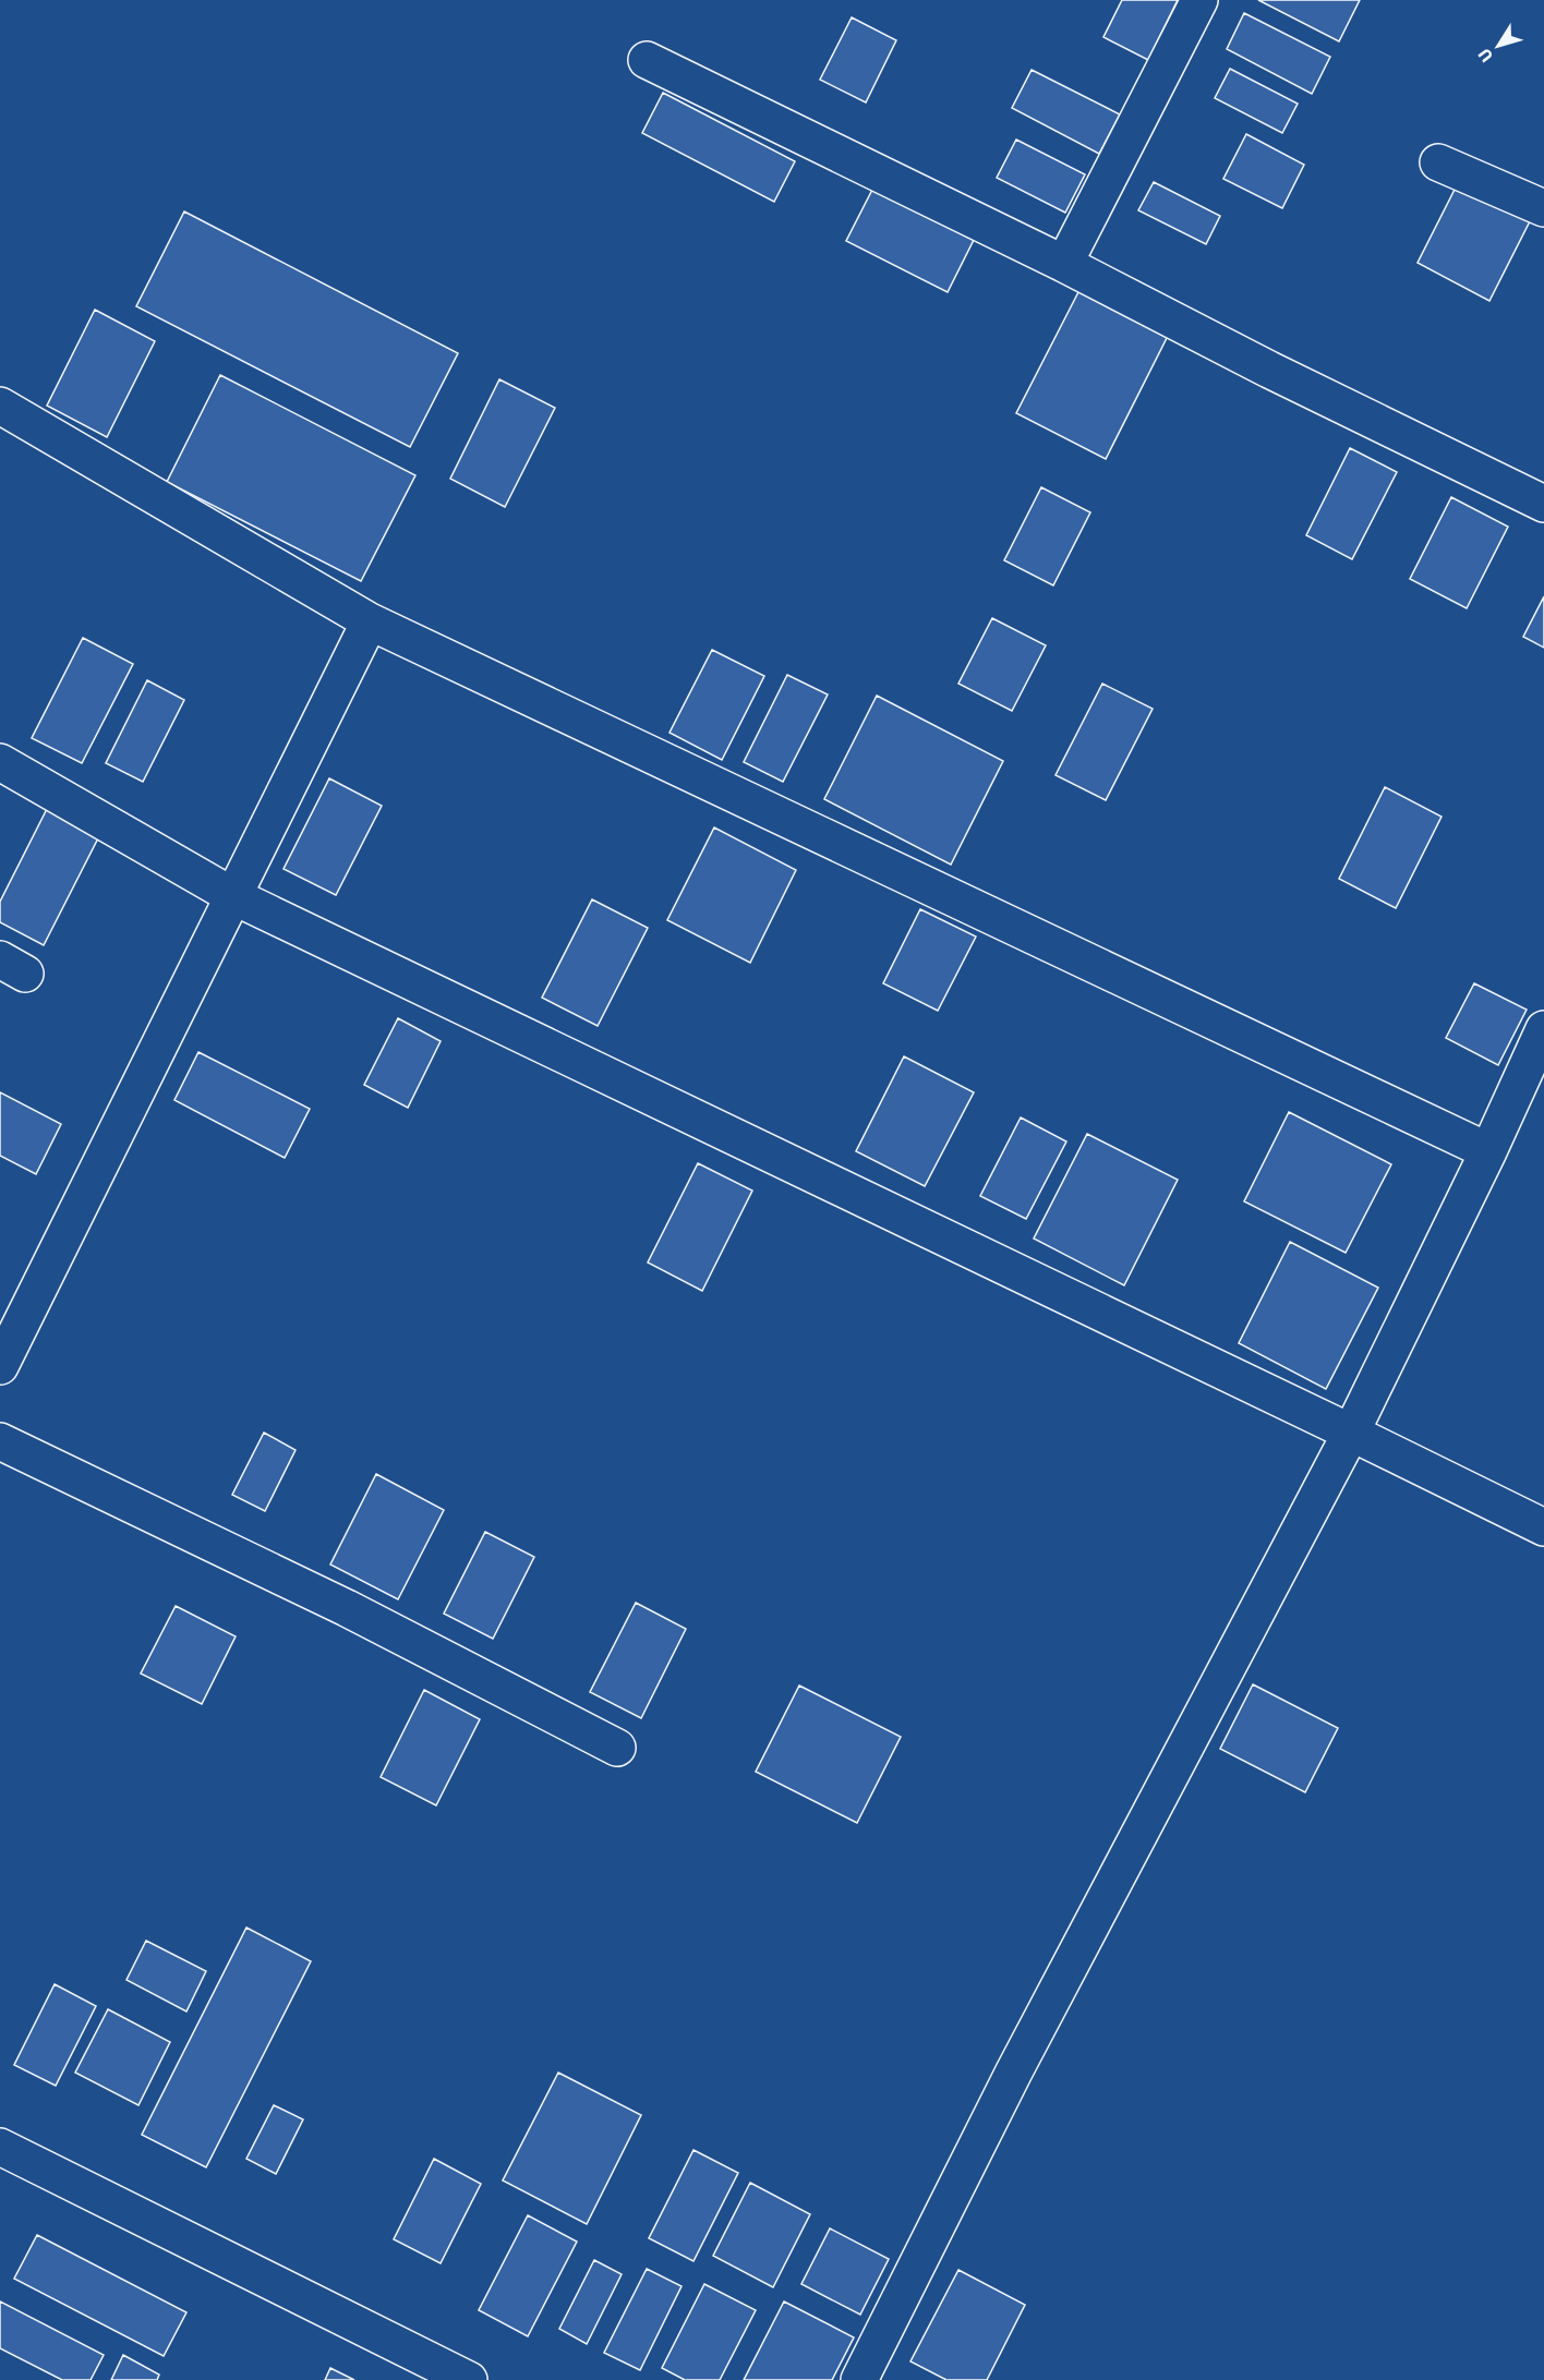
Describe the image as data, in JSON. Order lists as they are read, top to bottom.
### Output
{
  "north": "bottom left"
}
